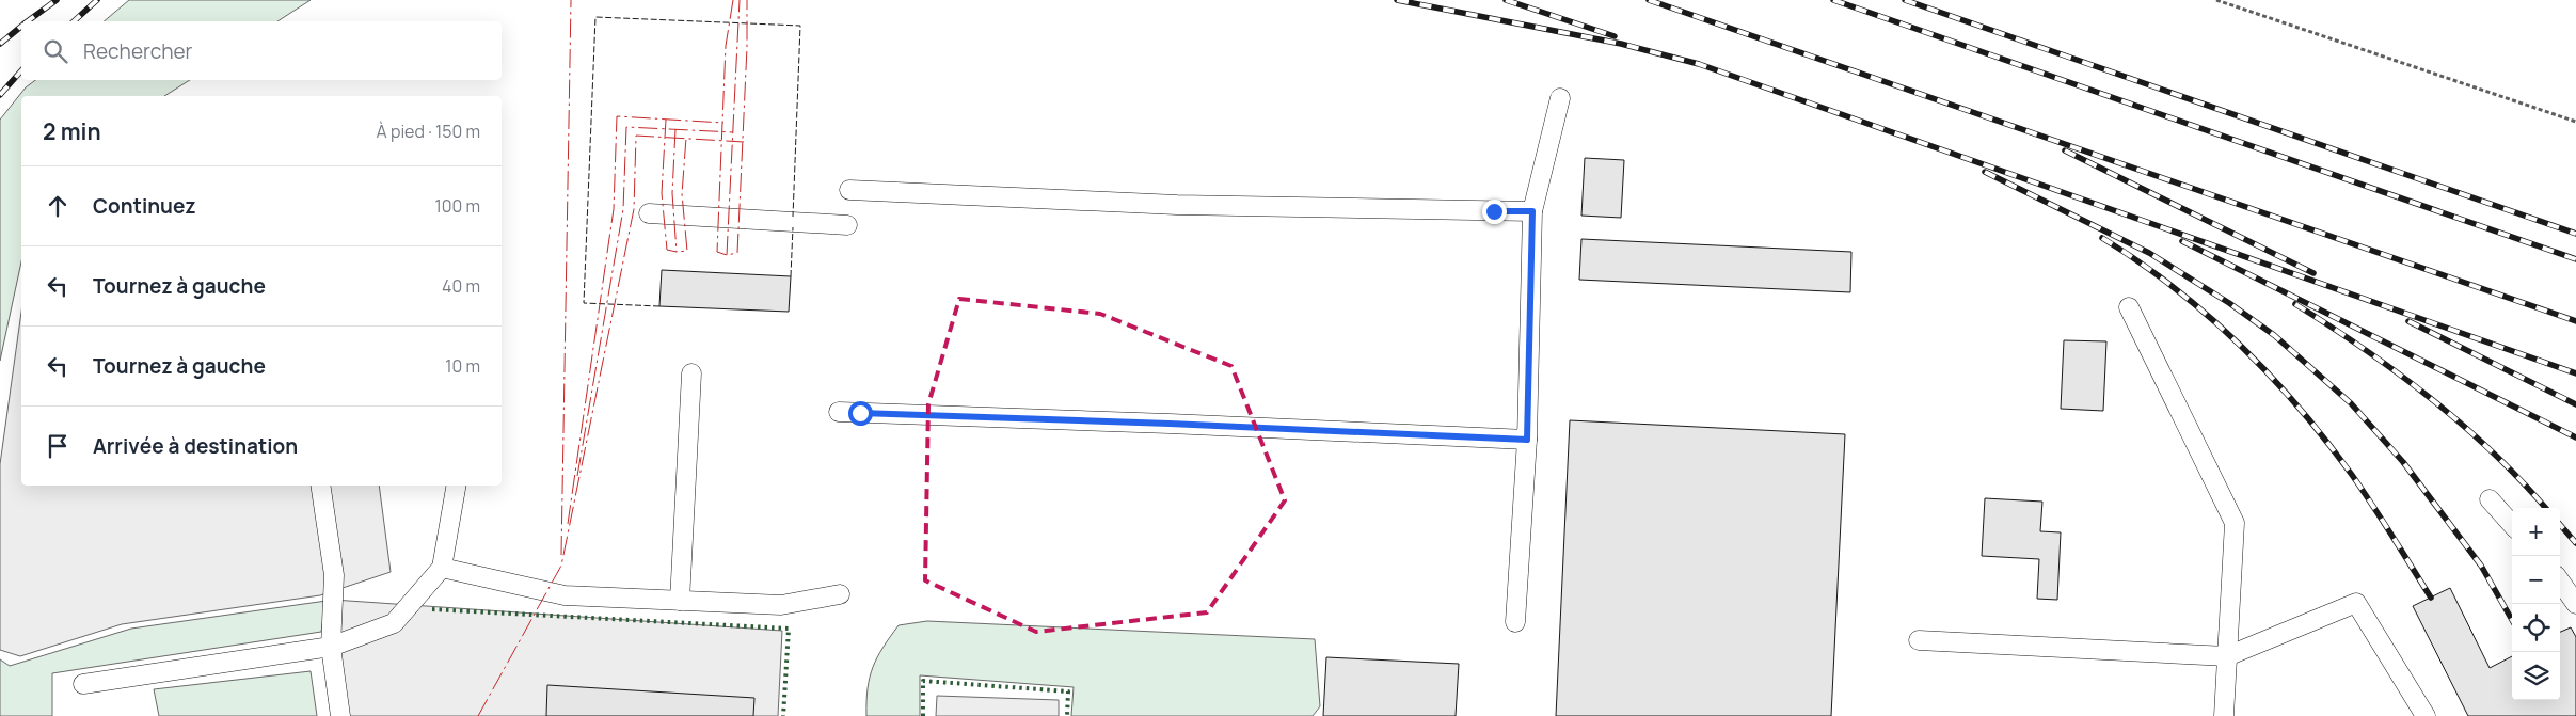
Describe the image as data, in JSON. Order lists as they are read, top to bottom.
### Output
{
  "page": {
    "search": "Rechercher",
    "heading": ["2 min", "À pied · 150 m"],
    "list": [
      ["Continuez", "100 m"],
      ["Tournez à gauche", "40 m"],
      ["Tournez à gauche", "10 m"],
      "Arrivée à destination"
    ],
    "map_buttons": ["+", "−"]
  }
}
